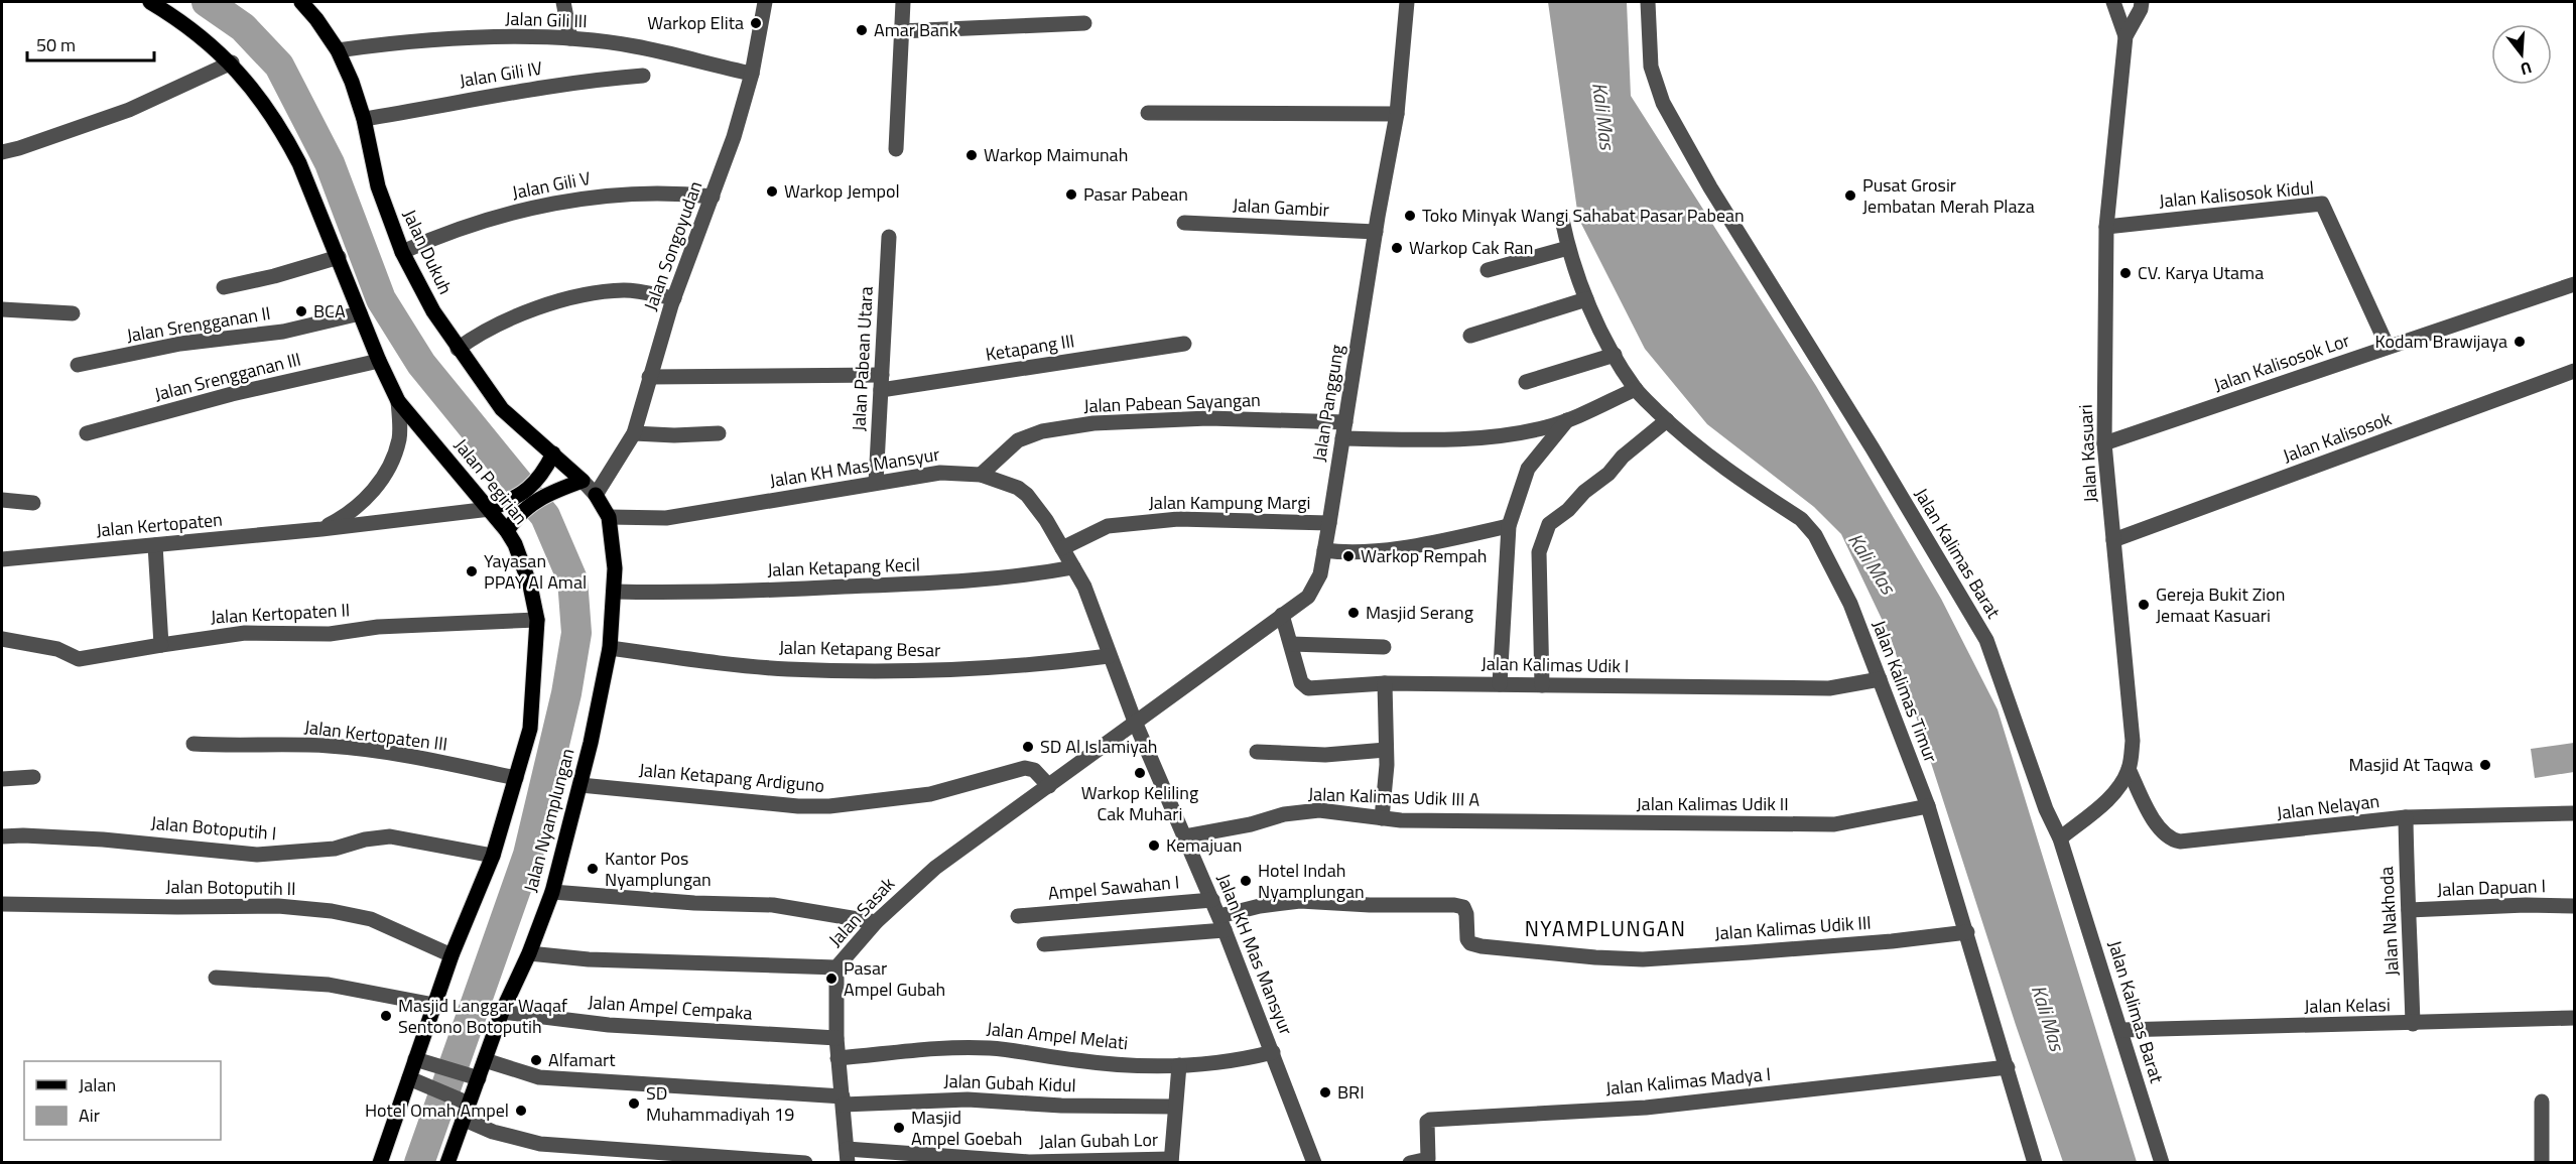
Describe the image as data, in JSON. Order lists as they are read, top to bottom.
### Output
{
  "streets": {
    "main road": ["Jalan Dukuh", "Jalan Pegirian", "Jalan Nyamplungan"],
    "street": [
      "Jalan Gili III",
      "Jalan Gili IV",
      "Jalan Gili V",
      "Jalan Kalisosok Kidul",
      "Jalan Gambir",
      "Jalan Songoyudan",
      "Jalan Srengganan II",
      "Ketapang III",
      "Jalan Pabean Utara",
      "Jalan Kalisosok Lor",
      "Jalan Srengganan III",
      "Jalan Pabean Sayangan",
      "Jalan Panggung",
      "Jalan Kalisosok",
      "Jalan Kasuari",
      "Jalan KH Mas Mansyur",
      "Jalan Kampung Margi",
      "Jalan Kertopaten",
      "Jalan Kalimas Barat",
      "Jalan Ketapang Kecil",
      "Jalan Kertopaten II",
      "Jalan Ketapang Besar",
      "Jalan Kalimas Udik I",
      "Jalan Kalimas Timur",
      "Jalan Kertopaten III",
      "Jalan Ketapang Ardiguno",
      "Jalan Kalimas Udik III A",
      "Jalan Kalimas Udik II",
      "Jalan Nelayan",
      "Jalan Botoputih I",
      "Jalan Botoputih II",
      "Ampel Sawahan I",
      "Jalan Dapuan I",
      "Jalan Sasak",
      "Jalan Nakhoda",
      "Jalan Kalimas Udik III",
      "Jalan Kelasi",
      "Jalan Ampel Cempaka",
      "Jalan Ampel Melati",
      "Jalan Kalimas Madya I",
      "Jalan Gubah Kidul",
      "Jalan Gubah Lor"
    ]
  },
  "crossings": [
    ["Jalan Gili III", "Jalan Songoyudan"],
    ["Jalan Gili III", "Jalan Dukuh"],
    ["Jalan Gili IV", "Jalan Dukuh"],
    ["Jalan Gili V", "Jalan Songoyudan"],
    ["Jalan Gili V", "Jalan Dukuh"],
    ["Jalan Kalisosok Kidul", "Jalan Kalisosok Lor"],
    ["Jalan Kalisosok Kidul", "Jalan Kasuari"],
    ["Jalan Gambir", "Jalan Panggung"],
    ["Jalan Songoyudan", "Ketapang III"],
    ["Jalan Songoyudan", "Jalan Nyamplungan"],
    ["Jalan Dukuh", "Jalan Nyamplungan"],
    ["Jalan Srengganan II", "Jalan Pegirian"],
    ["Ketapang III", "Jalan Pabean Utara"],
    ["Jalan Pabean Utara", "Jalan KH Mas Mansyur"],
    ["Jalan Kalisosok Lor", "Jalan Kasuari"],
    ["Jalan Srengganan III", "Jalan Pegirian"],
    ["Jalan Pabean Sayangan", "Jalan Panggung"],
    ["Jalan Pabean Sayangan", "Jalan KH Mas Mansyur"],
    ["Jalan Panggung", "Jalan KH Mas Mansyur"],
    ["Jalan Panggung", "Jalan Kampung Margi"],
    ["Jalan Panggung", "Jalan Kalimas Udik I"],
    ["Jalan Panggung", "Jalan Sasak"],
    ["Jalan Kalisosok", "Jalan Kasuari"],
    ["Jalan Kasuari", "Jalan Kalimas Barat"],
    ["Jalan Kasuari", "Jalan Nelayan"],
    ["Jalan KH Mas Mansyur", "Jalan Kampung Margi"],
    ["Jalan KH Mas Mansyur", "Jalan Ketapang Kecil"],
    ["Jalan KH Mas Mansyur", "Jalan Ketapang Besar"],
    ["Jalan KH Mas Mansyur", "Jalan Kalimas Udik III A"],
    ["Jalan KH Mas Mansyur", "Jalan Nyamplungan"],
    ["Jalan KH Mas Mansyur", "Ampel Sawahan I"],
    ["Jalan KH Mas Mansyur", "Jalan Sasak"],
    ["Jalan KH Mas Mansyur", "Jalan Kalimas Udik III"],
    ["Jalan KH Mas Mansyur", "Jalan Ampel Melati"],
    ["Jalan Pegirian", "Jalan Kertopaten"],
    ["Jalan Pegirian", "Jalan Kertopaten II"],
    ["Jalan Pegirian", "Jalan Kertopaten III"],
    ["Jalan Pegirian", "Jalan Botoputih I"],
    ["Jalan Pegirian", "Jalan Botoputih II"],
    ["Jalan Kalimas Barat", "Jalan Kelasi"],
    ["Jalan Ketapang Kecil", "Jalan Nyamplungan"],
    ["Jalan Ketapang Besar", "Jalan Nyamplungan"],
    ["Jalan Kalimas Udik I", "Jalan Kalimas Timur"],
    ["Jalan Kalimas Timur", "Jalan Kalimas Udik II"],
    ["Jalan Kalimas Timur", "Jalan Kalimas Udik III"],
    ["Jalan Kalimas Timur", "Jalan Kalimas Madya I"],
    ["Jalan Ketapang Ardiguno", "Jalan Nyamplungan"],
    ["Jalan Ketapang Ardiguno", "Jalan Sasak"],
    ["Jalan Kalimas Udik III A", "Jalan Kalimas Udik II"],
    ["Jalan Nelayan", "Jalan Nakhoda"],
    ["Jalan Nyamplungan", "Jalan Sasak"],
    ["Jalan Nyamplungan", "Jalan Ampel Cempaka"],
    ["Jalan Nyamplungan", "Jalan Gubah Kidul"],
    ["Jalan Dapuan I", "Jalan Nakhoda"],
    ["Jalan Nakhoda", "Jalan Kelasi"]
  ],
  "districts": ["NYAMPLUNGAN"],
  "water": ["Kali Mas"],
  "places": [
    "Warkop Elita",
    "Amar Bank",
    "Warkop Maimunah",
    "Warkop Jempol",
    "Pasar Pabean",
    "Pusat Grosir Jembatan Merah Plaza",
    "Toko Minyak Wangi Sahabat Pasar Pabean",
    "Warkop Cak Ran",
    "CV. Karya Utama",
    "BCA",
    "Kodam Brawijaya",
    "Warkop Rempah",
    "Yayasan PPAY Al Amal",
    "Gereja Bukit Zion Jemaat Kasuari",
    "Masjid Serang",
    "SD Al Islamiyah",
    "Masjid At Taqwa",
    "Warkop Keliling Cak Muhari",
    "Kemajuan",
    "Kantor Pos Nyamplungan",
    "Hotel Indah Nyamplungan",
    "Pasar Ampel Gubah",
    "Masjid Langgar Waqaf Sentono Botoputih",
    "Alfamart",
    "BRI",
    "SD Muhammadiyah 19",
    "Hotel Omah Ampel",
    "Masjid Ampel Goebah"
  ],
  "legend": ["Jalan", "Air"],
  "scale_bar": "50 m",
  "north": "bottom"
}
